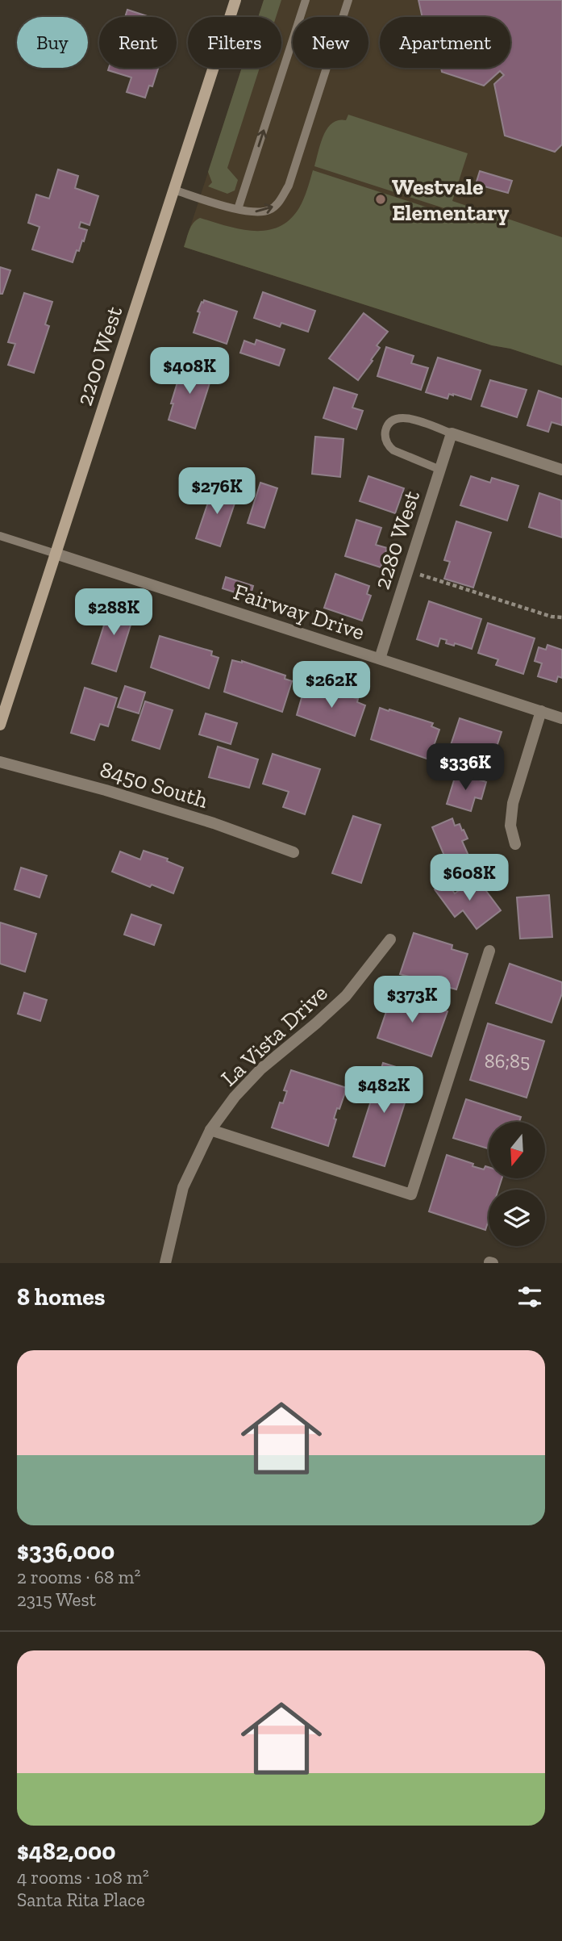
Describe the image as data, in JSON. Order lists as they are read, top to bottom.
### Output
{
  "streets": {
    "street": [
      "2200 West",
      "2280 West",
      "Fairway Drive",
      "8450 South",
      "La Vista Drive"
    ]
  },
  "crossings": [
    ["2200 West", "Fairway Drive"],
    ["2280 West", "Fairway Drive"]
  ],
  "places": ["Westvale Elementary"],
  "house_numbers": ["86;85"],
  "north": "bottom",
  "page": {
    "chip": [
      "Buy",
      "Rent",
      "Filters",
      "New",
      "Apartment"
    ],
    "price": [
      "$408K",
      "$276K",
      "$288K",
      "$262K",
      "$336K",
      "$608K",
      "$373K",
      "$482K"
    ],
    "heading": "8 homes",
    "list": [
      {
        "name": "$336,000",
        "note": "2 rooms · 68 m² · 2315 West"
      },
      {
        "name": "$482,000",
        "note": "4 rooms · 108 m² · Santa Rita Place"
      }
    ]
  }
}
